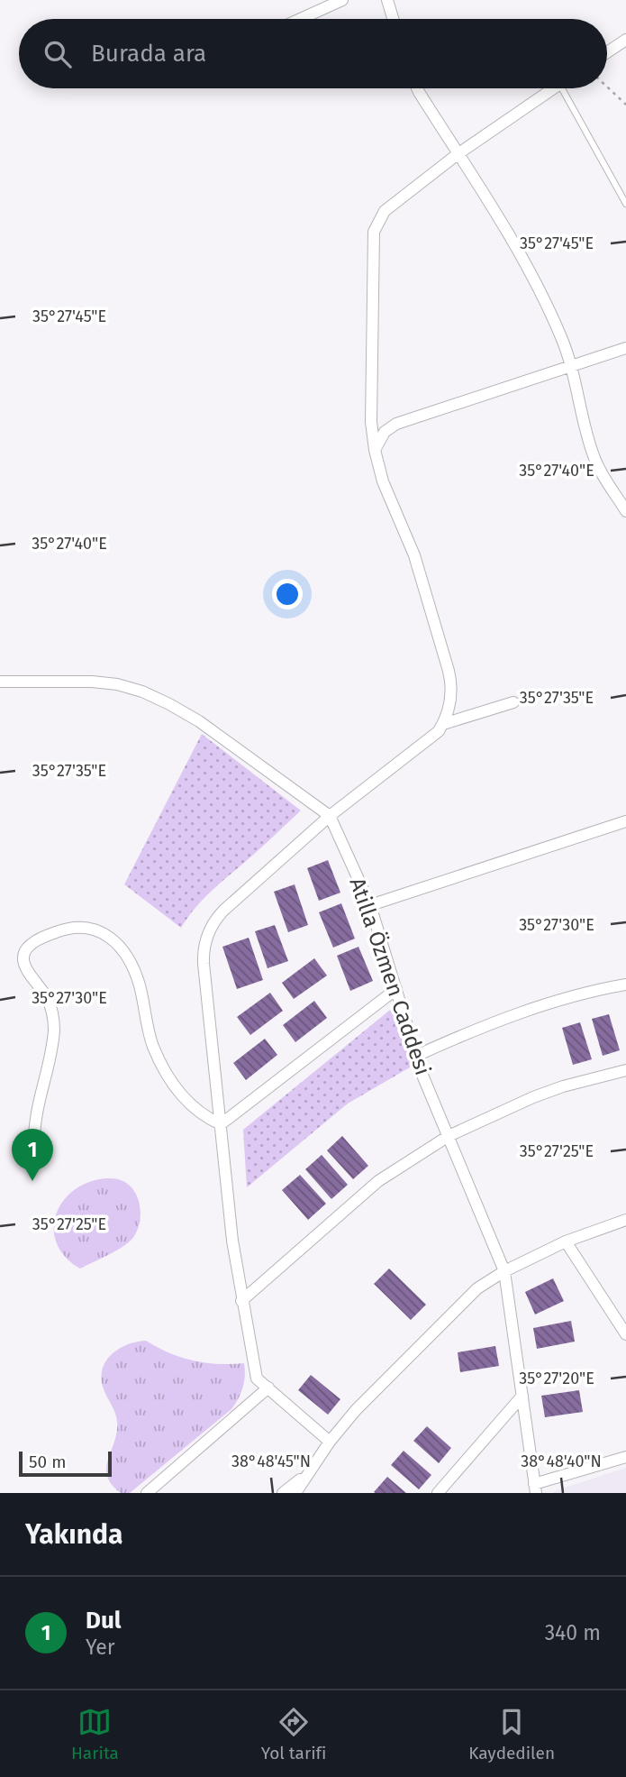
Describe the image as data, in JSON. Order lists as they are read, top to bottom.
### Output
{
  "streets": {
    "street": ["Atilla Özmen Caddesi"]
  },
  "scale_bar": "50 m",
  "page": {
    "search": "Burada ara",
    "pins": "1",
    "scale": "50 m",
    "heading": "Yakında",
    "list": [
      {
        "mark": "1",
        "name": "Dul",
        "note": "Yer",
        "value": "340 m"
      }
    ],
    "nav": ["Harita", "Yol tarifi", "Kaydedilen"]
  },
  "coordinates": [
    "35°27'45\"E",
    "35°27'40\"E",
    "35°27'35\"E",
    "35°27'30\"E",
    "35°27'25\"E",
    "35°27'20\"E",
    "38°48'45\"N",
    "38°48'40\"N"
  ]
}
